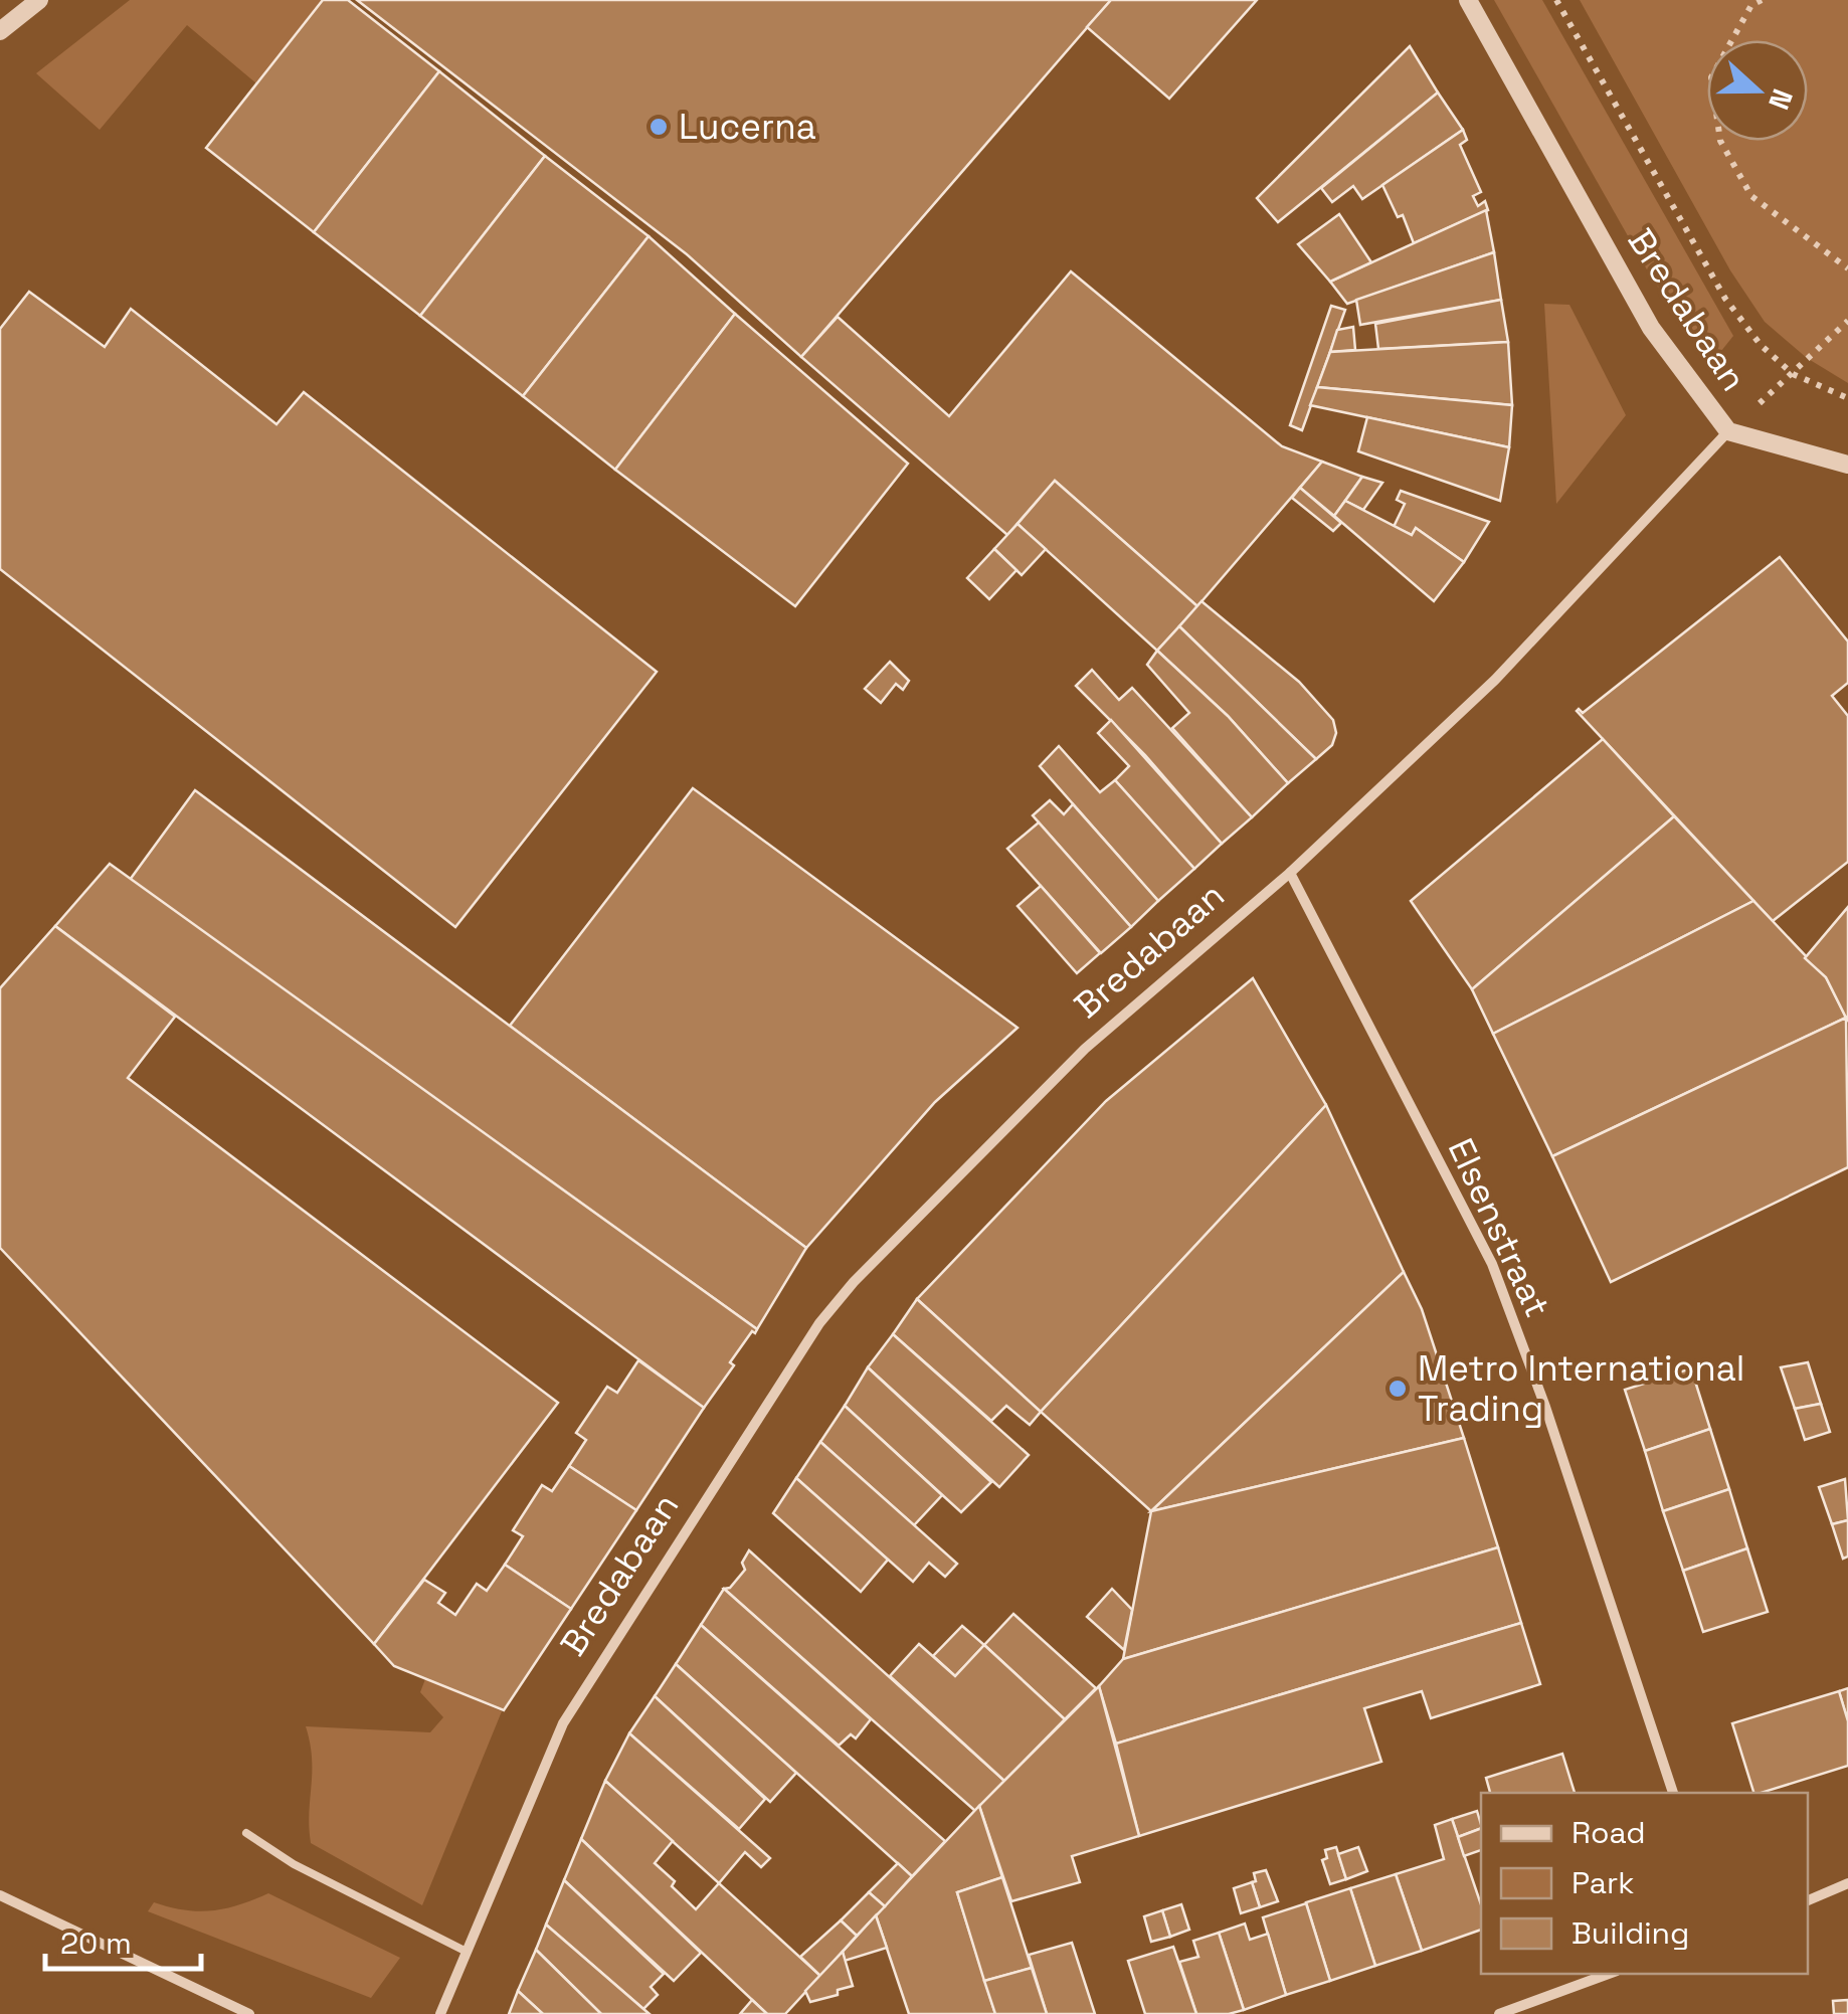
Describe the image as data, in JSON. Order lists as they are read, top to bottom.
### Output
{
  "streets": {
    "street": ["Bredabaan", "Elsenstraat"]
  },
  "crossings": [
    ["Bredabaan", "Elsenstraat"]
  ],
  "places": ["Lucerna", "Metro International Trading"],
  "legend": ["Road", "Park", "Building"],
  "scale_bar": "20 m",
  "north": "right"
}
